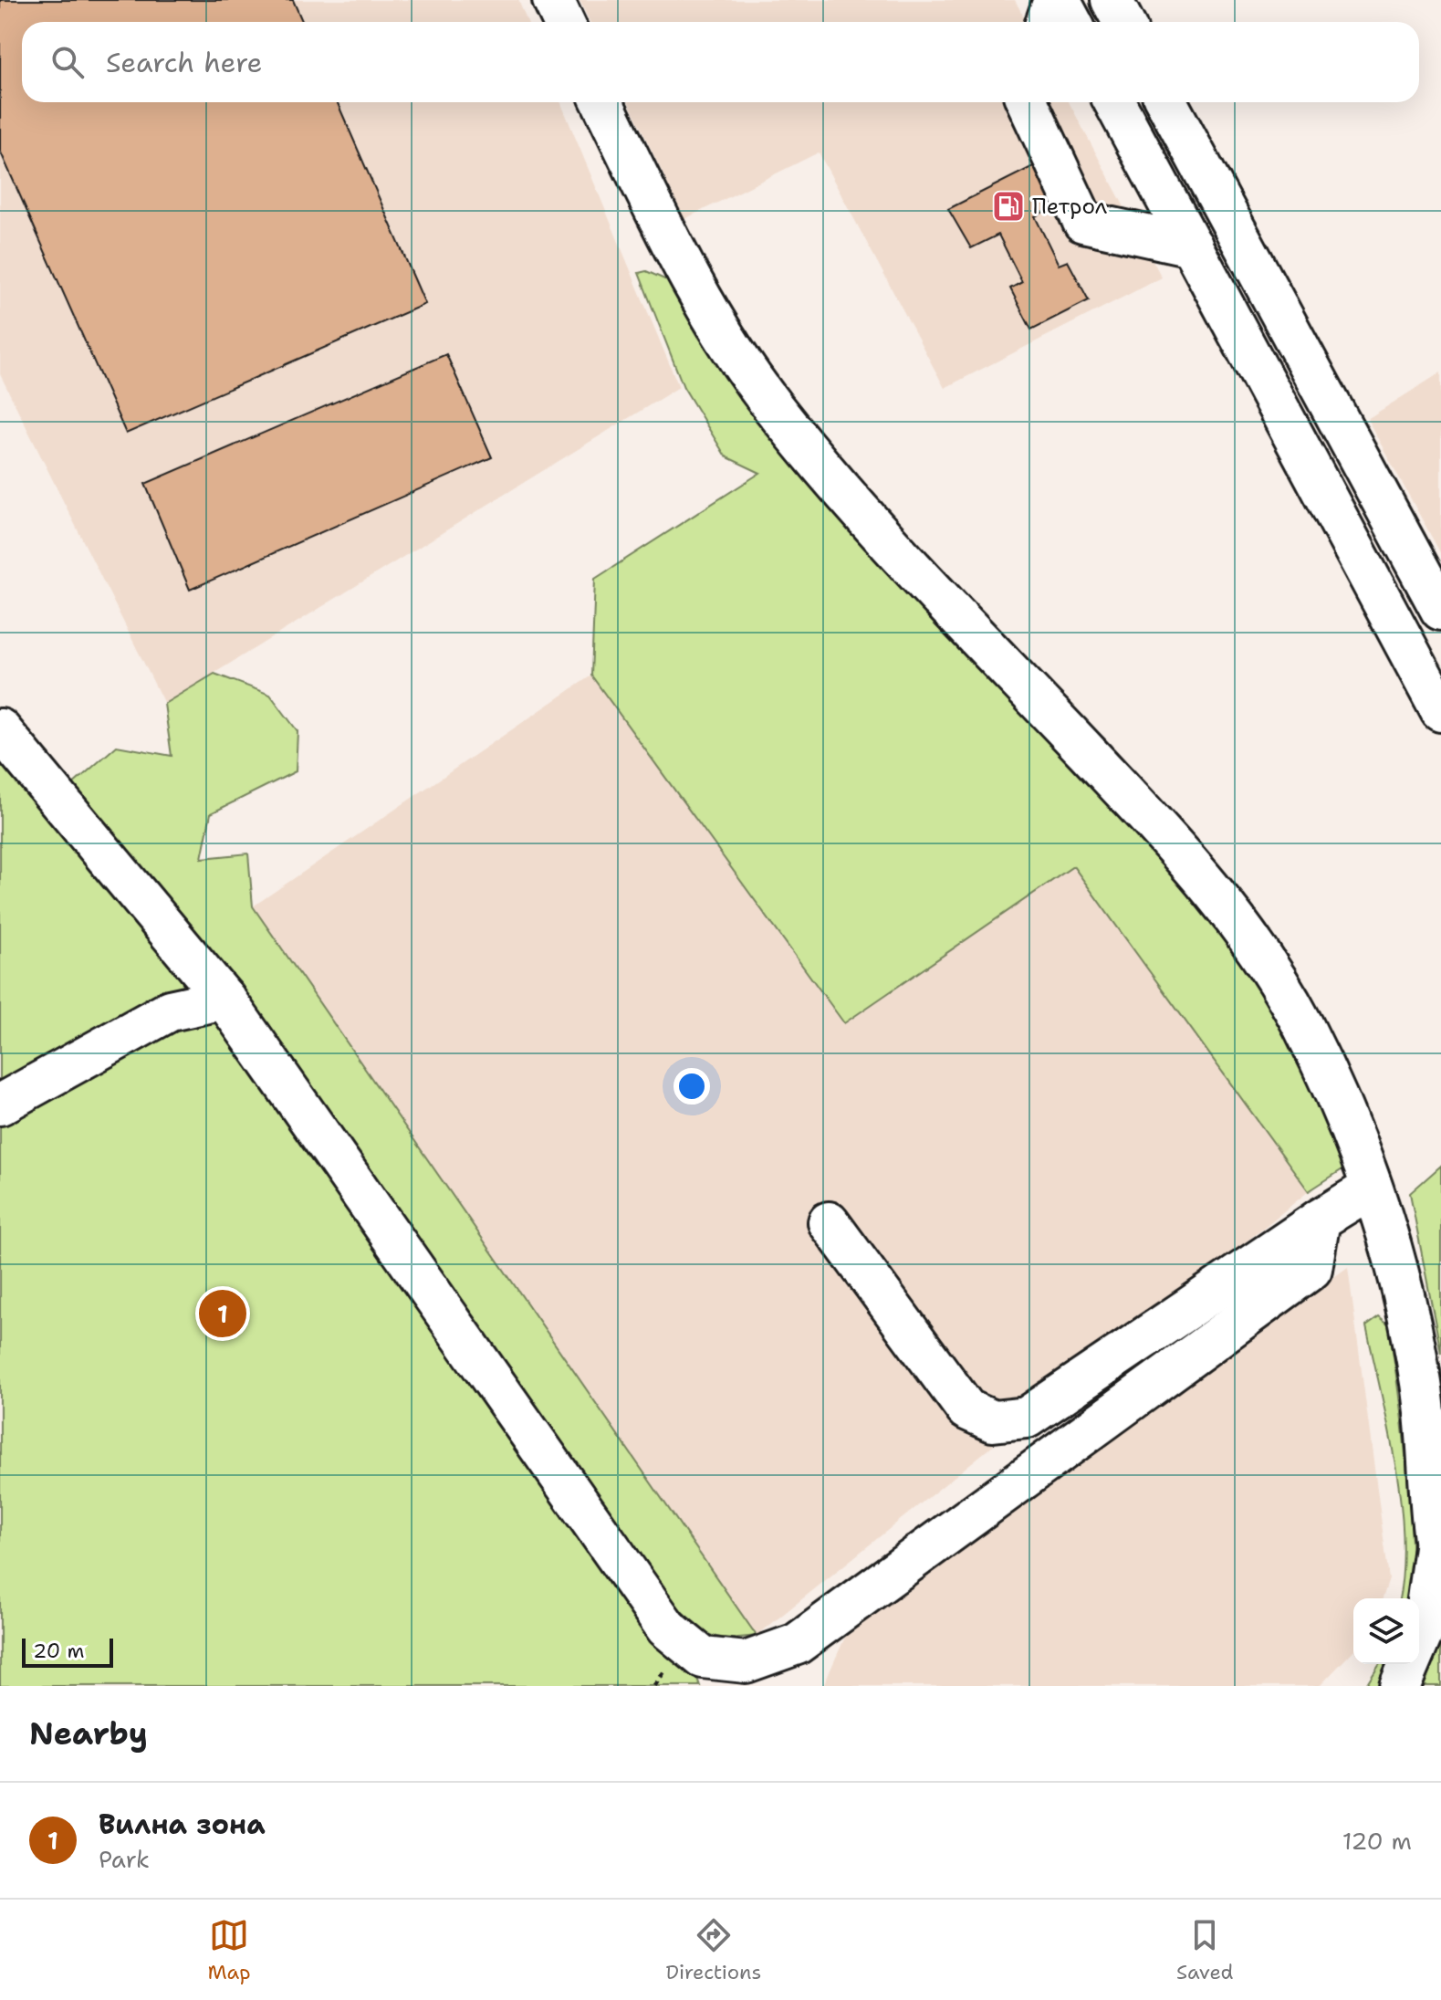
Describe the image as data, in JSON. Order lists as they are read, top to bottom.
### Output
{
  "places": {
    "fuel station": ["Петрол"]
  },
  "scale_bar": "20 m",
  "page": {
    "search": "Search here",
    "pins": "1",
    "scale": "20 m",
    "heading": "Nearby",
    "list": [
      {
        "mark": "1",
        "name": "Вилна зона",
        "note": "Park",
        "value": "120 m"
      }
    ],
    "nav": ["Map", "Directions", "Saved"]
  }
}
